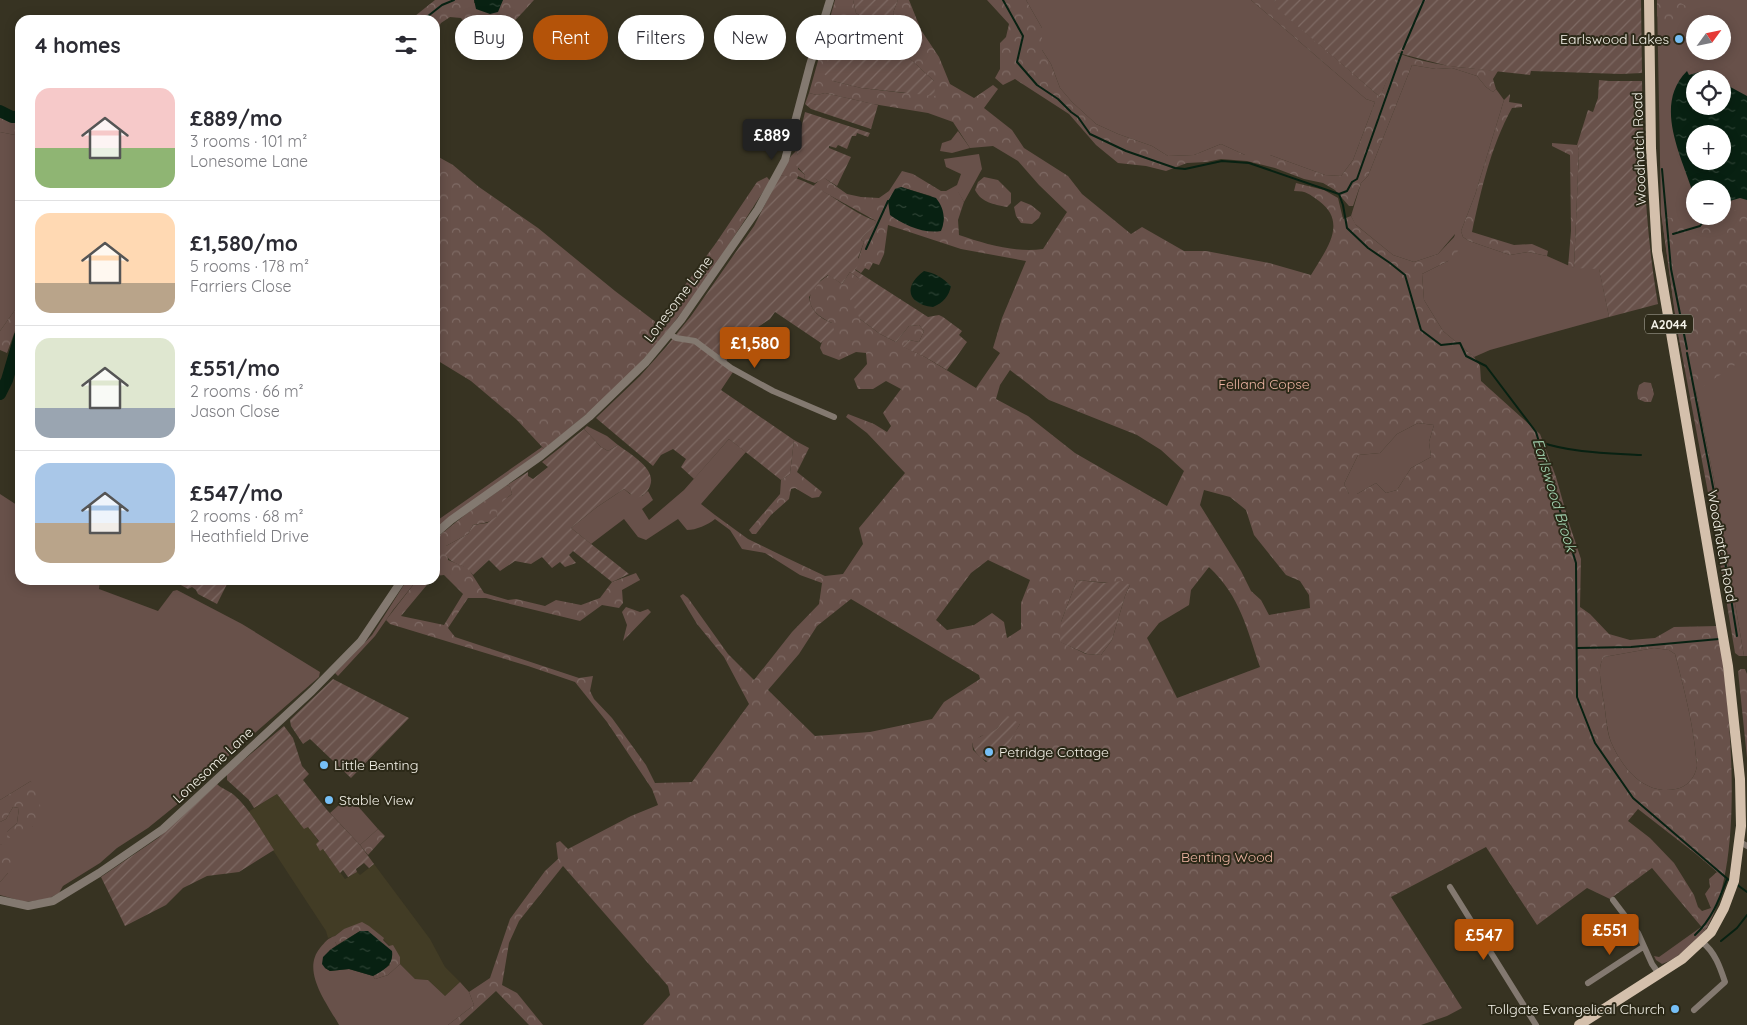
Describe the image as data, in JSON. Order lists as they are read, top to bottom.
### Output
{
  "streets": {
    "main road": ["Woodhatch Road", "A2044"],
    "street": ["Lonesome Lane"]
  },
  "water": ["Earlswood Brook"],
  "parks": ["Felland Copse", "Benting Wood"],
  "places": [
    "Earlswood Lakes",
    "Petridge Cottage",
    "Little Benting",
    "Stable View",
    "Tollgate Evangelical Church"
  ],
  "north": "top right",
  "page": {
    "map_buttons": ["+", "−"],
    "chip": [
      "Buy",
      "Rent",
      "Filters",
      "New",
      "Apartment"
    ],
    "heading": "4 homes",
    "list": [
      {
        "name": "£889/mo",
        "note": "3 rooms · 101 m² · Lonesome Lane"
      },
      {
        "name": "£1,580/mo",
        "note": "5 rooms · 178 m² · Farriers Close"
      },
      {
        "name": "£551/mo",
        "note": "2 rooms · 66 m² · Jason Close"
      },
      {
        "name": "£547/mo",
        "note": "2 rooms · 68 m² · Heathfield Drive"
      }
    ],
    "price": [
      "£889",
      "£1,580",
      "£551",
      "£547"
    ]
  }
}
